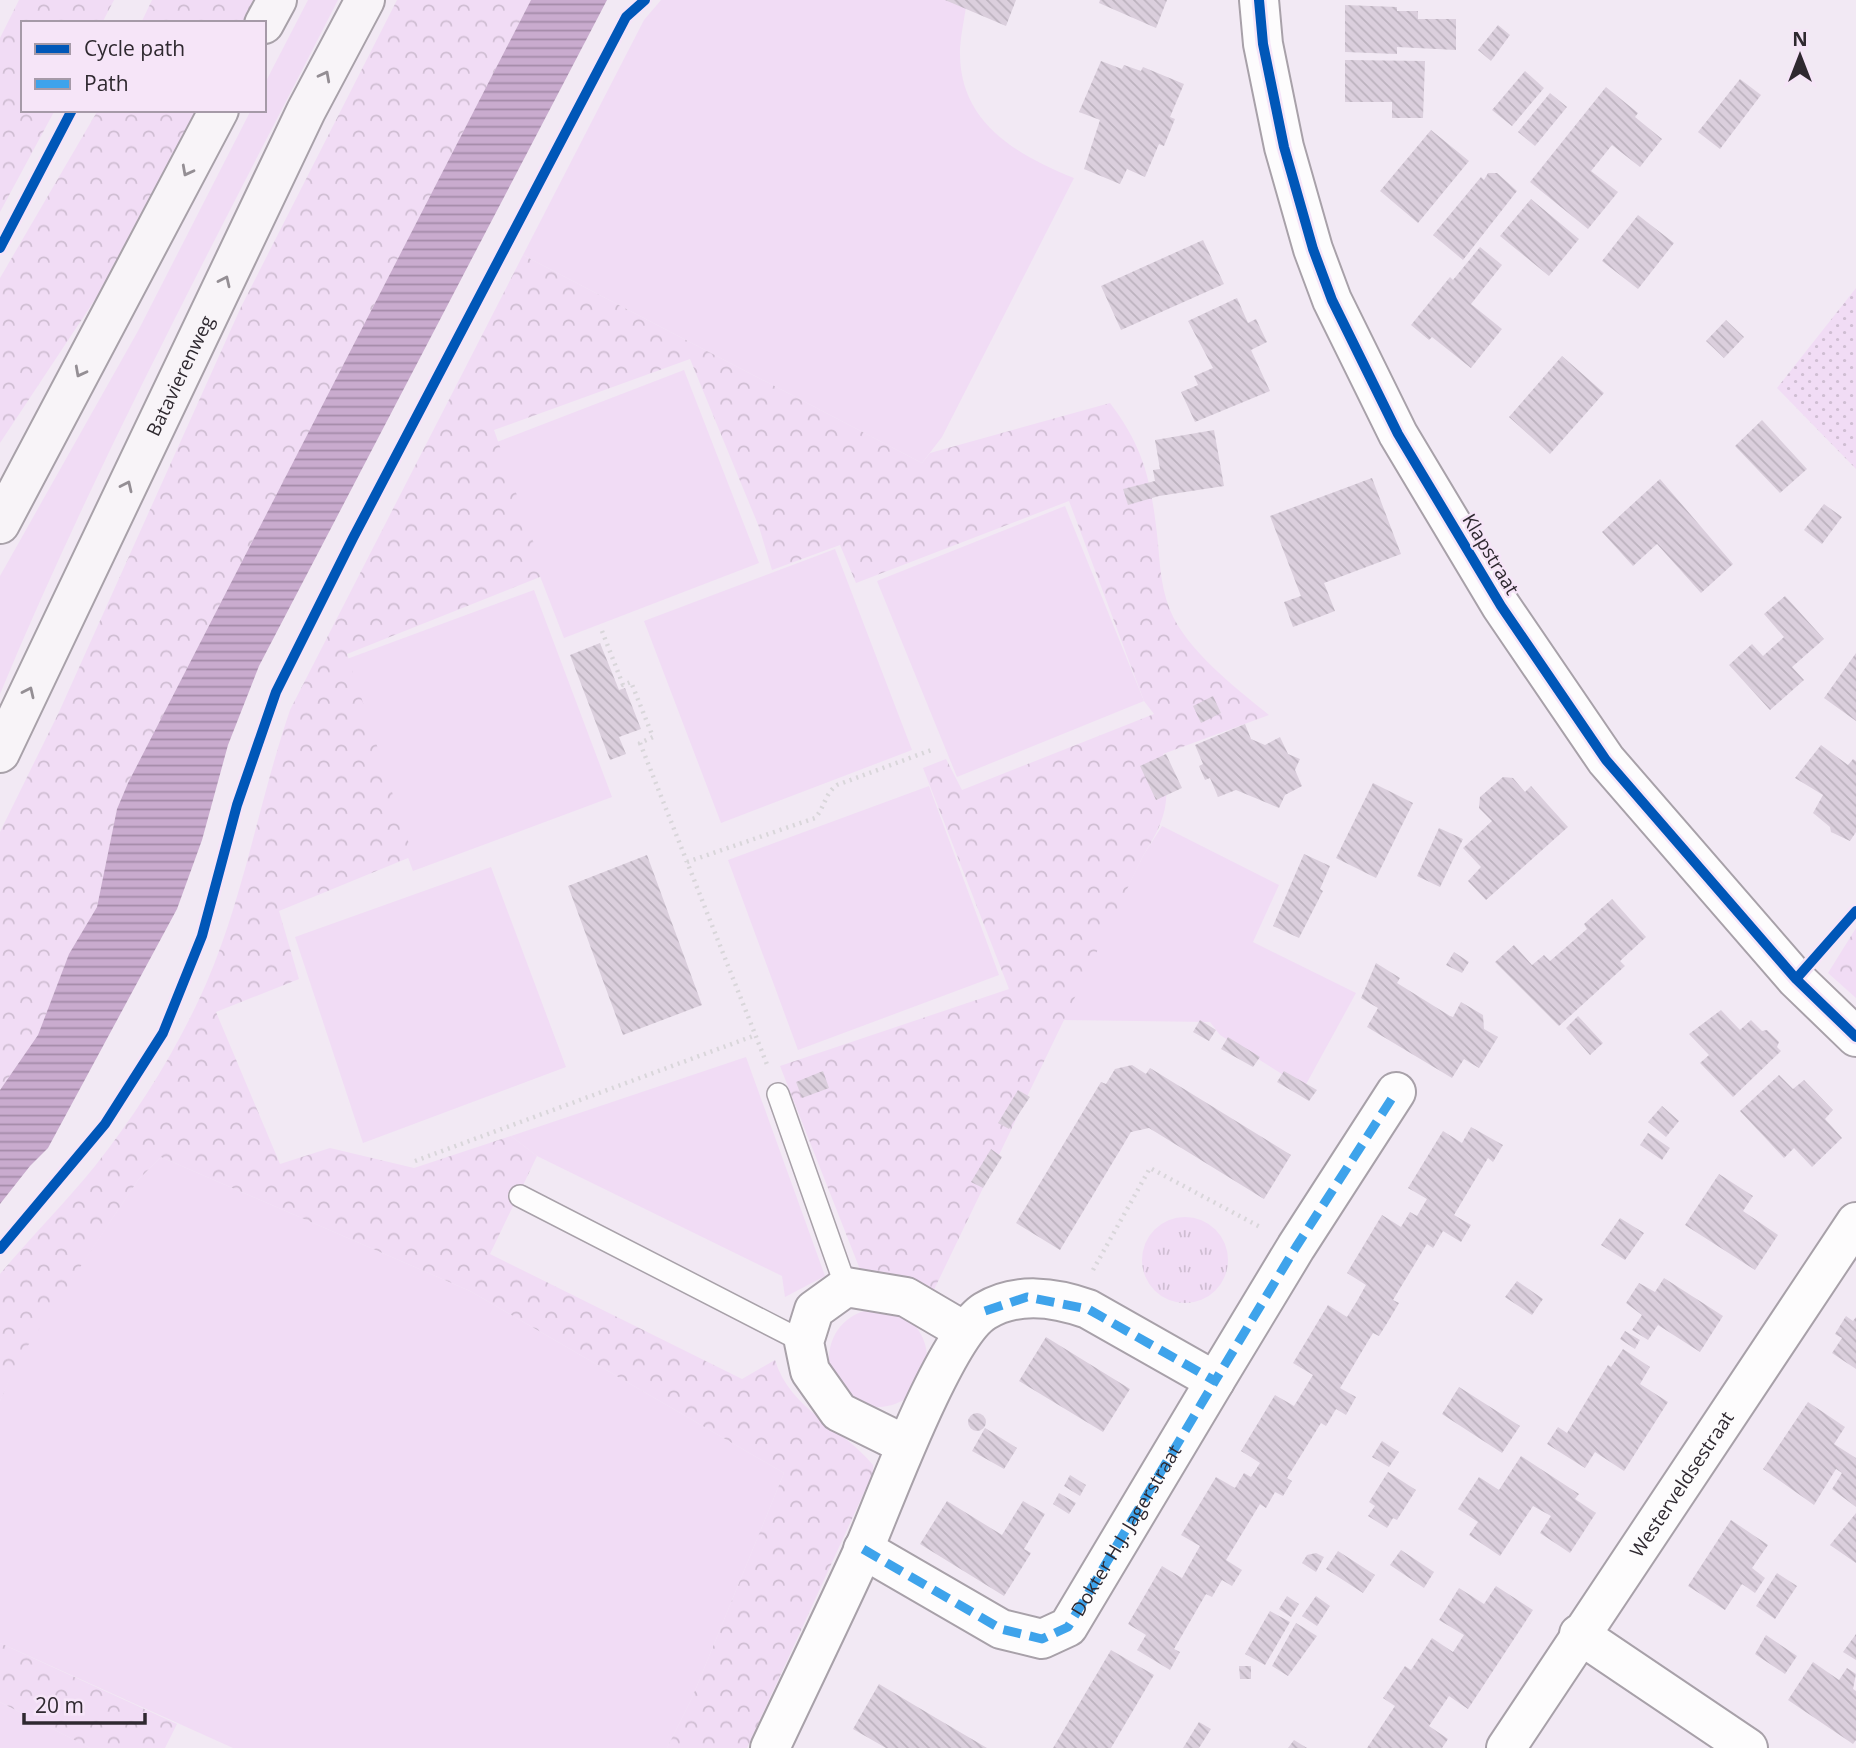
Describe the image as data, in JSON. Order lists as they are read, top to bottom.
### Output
{
  "streets": {
    "main road": ["Batavierenweg"],
    "street": ["Klapstraat", "Westerveldsestraat", "Dokter H.J. Jagerstraat"]
  },
  "legend": ["Cycle path", "Path"],
  "scale_bar": "20 m",
  "north": "top"
}
